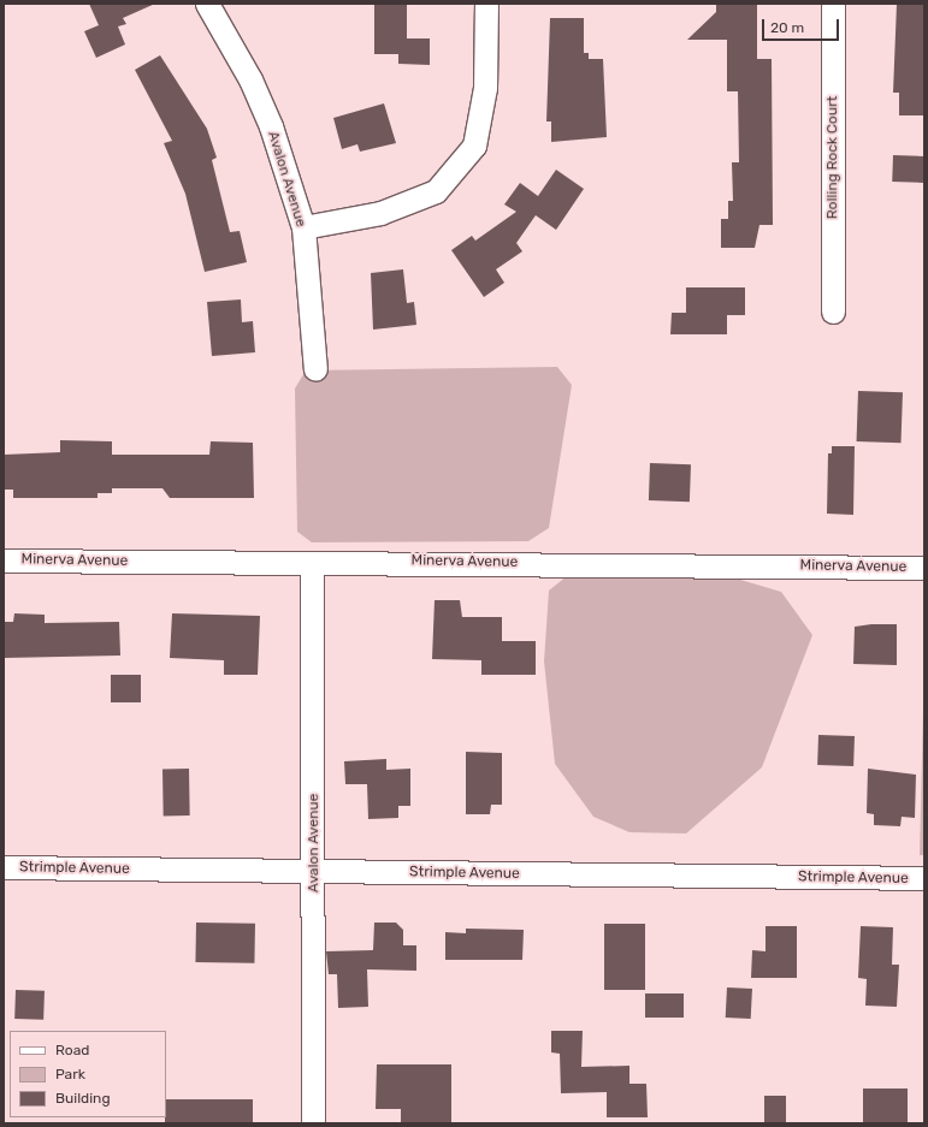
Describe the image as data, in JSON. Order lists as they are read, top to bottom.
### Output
{
  "streets": {
    "street": [
      "Rolling Rock Court",
      "Avalon Avenue",
      "Minerva Avenue",
      "Strimple Avenue"
    ]
  },
  "crossings": [
    ["Avalon Avenue", "Minerva Avenue"],
    ["Avalon Avenue", "Strimple Avenue"]
  ],
  "legend": ["Road", "Park", "Building"],
  "scale_bar": "20 m"
}
